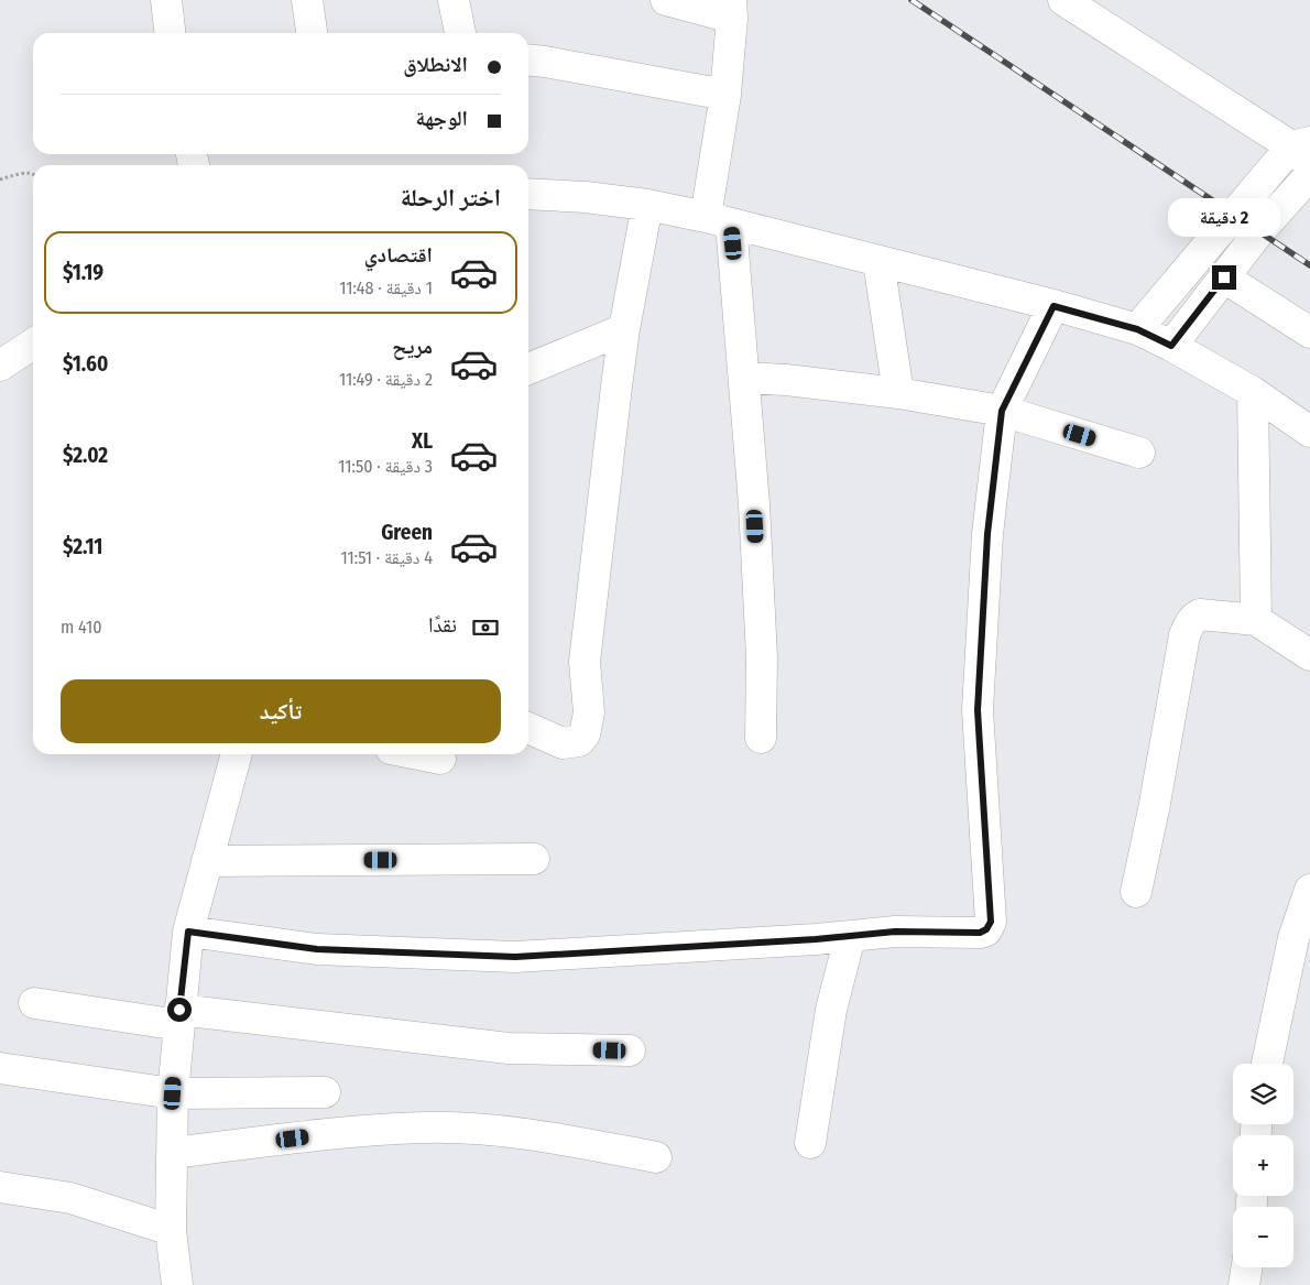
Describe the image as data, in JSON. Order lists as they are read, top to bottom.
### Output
{
  "page": {
    "banner": ["الانطلاق", "الوجهة"],
    "heading": "اختر الرحلة",
    "bubble": "2 دقيقة",
    "list": [
      {
        "name": "اقتصادي",
        "note": "1 دقيقة · 11:48",
        "value": "$1.19"
      },
      {
        "name": "مريح",
        "note": "2 دقيقة · 11:49",
        "value": "$1.60"
      },
      {
        "name": "XL",
        "note": "3 دقيقة · 11:50",
        "value": "$2.02"
      },
      {
        "name": "Green",
        "note": "4 دقيقة · 11:51",
        "value": "$2.11"
      }
    ],
    "pay": ["نقدًا", "410 m"],
    "buttons": "تأكيد",
    "map_buttons": ["+", "−"]
  }
}
